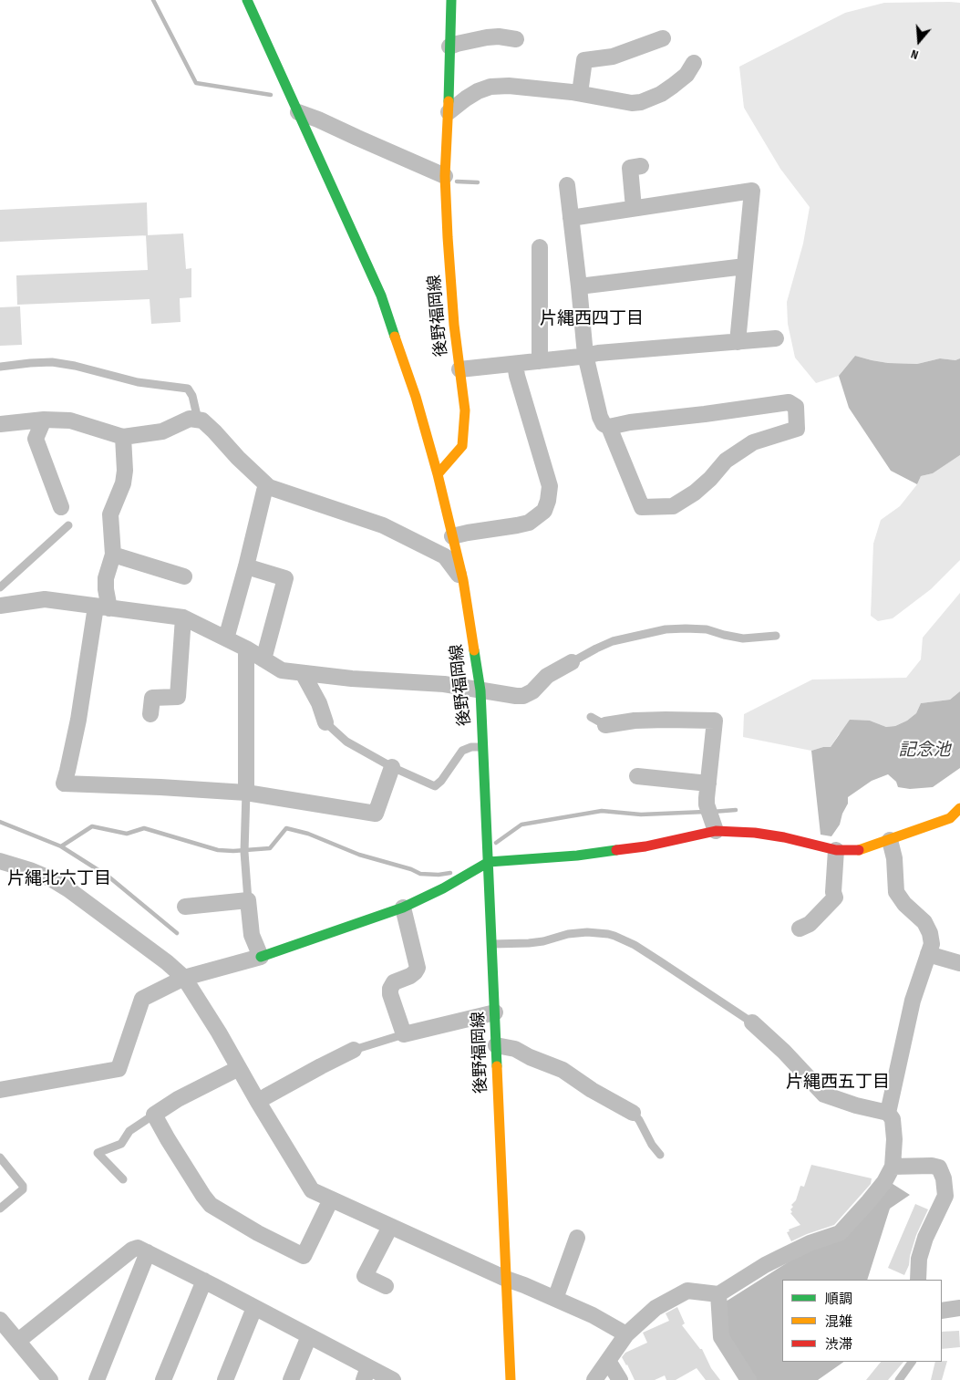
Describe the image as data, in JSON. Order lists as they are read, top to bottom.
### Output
{
  "streets": {
    "main road": ["後野福岡線"]
  },
  "districts": ["片縄西四丁目", "片縄北六丁目", "片縄西五丁目"],
  "water": ["記念池"],
  "legend": ["順調", "混雑", "渋滞"],
  "north": "bottom"
}
